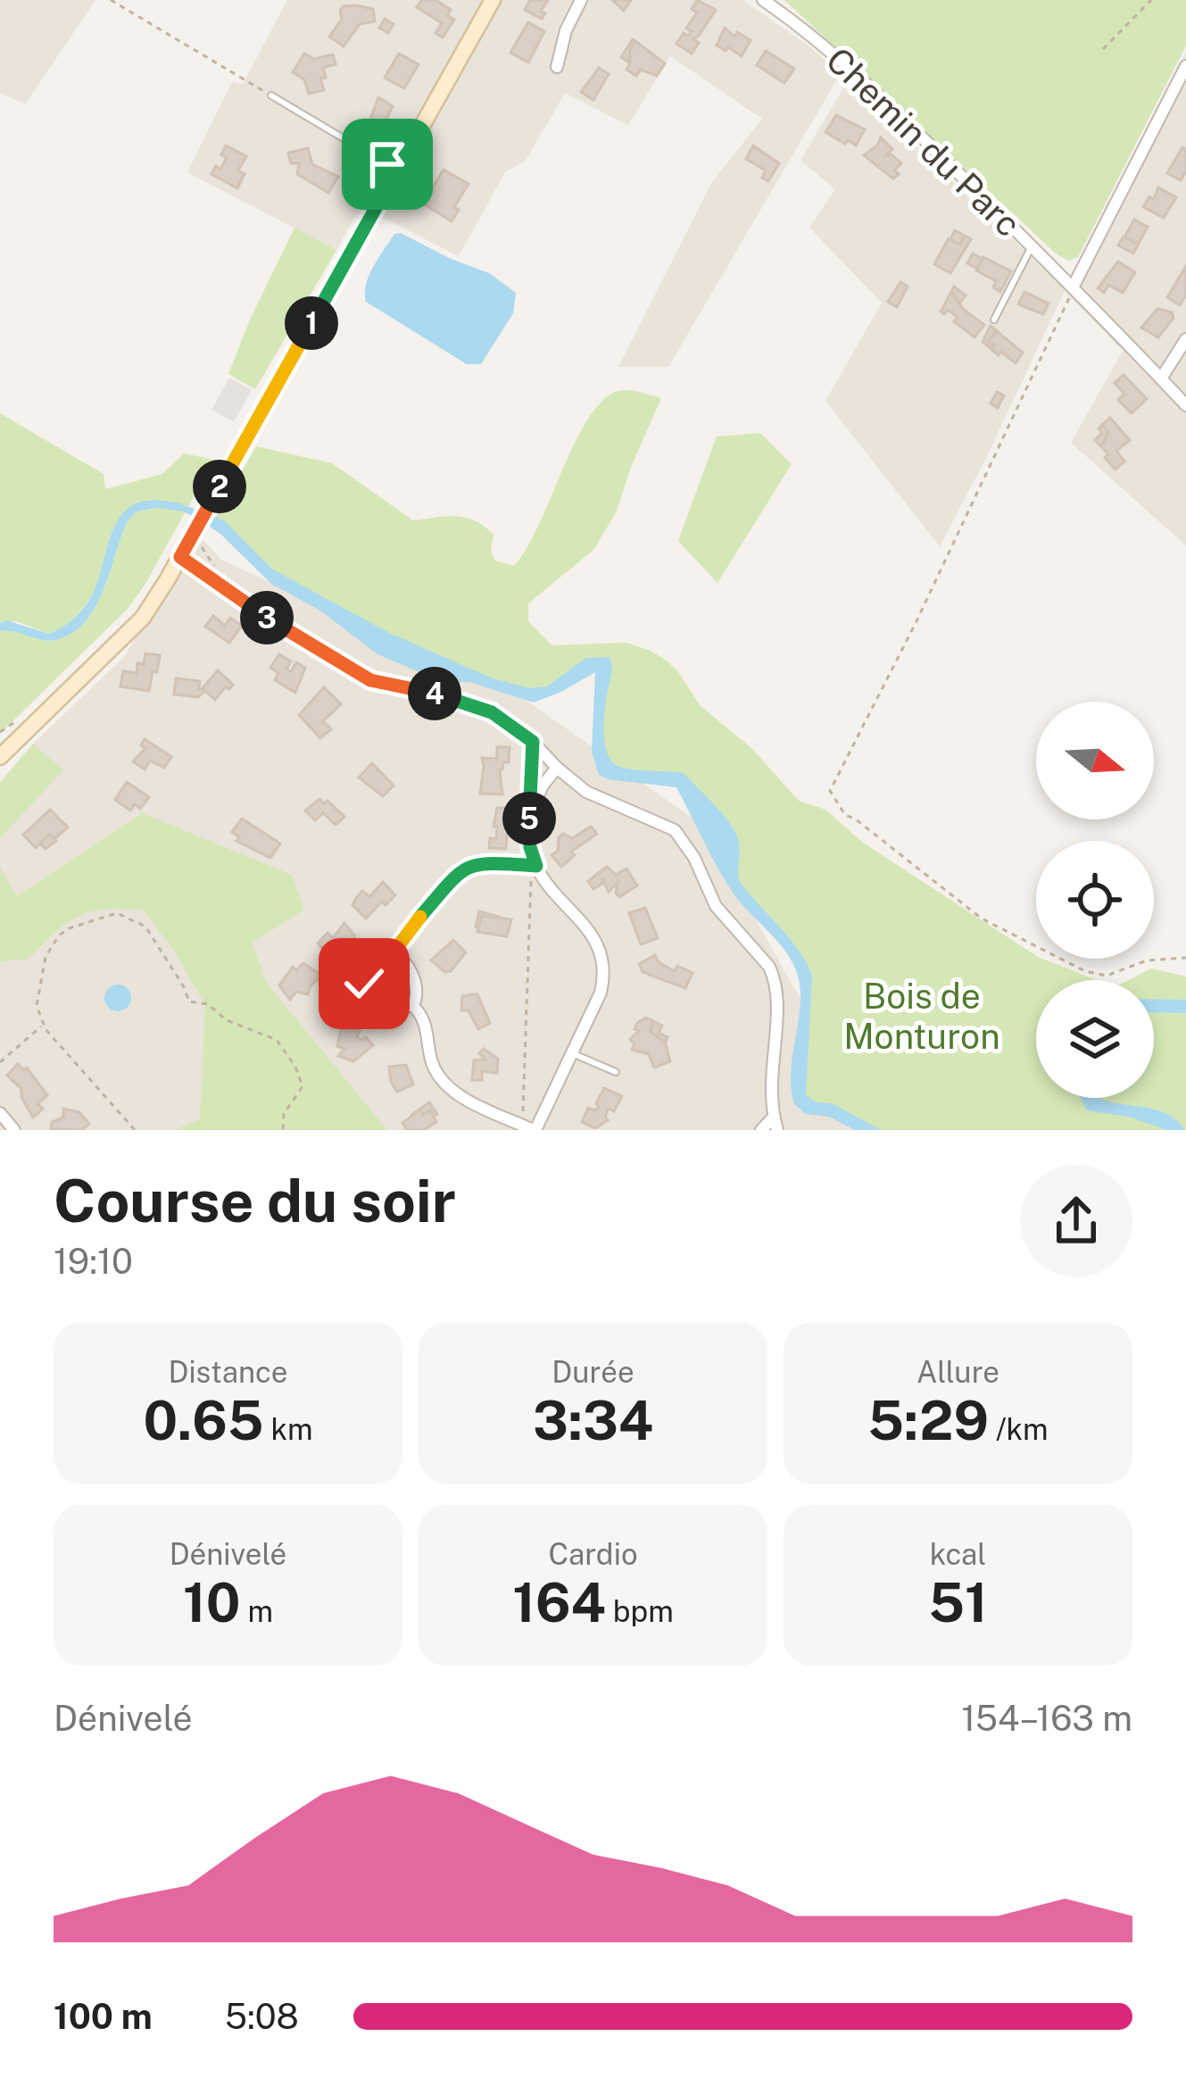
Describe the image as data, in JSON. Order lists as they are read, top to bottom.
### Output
{
  "streets": {
    "street": ["Chemin du Parc"]
  },
  "parks": ["Bois de Monturon"],
  "north": "right",
  "page": {
    "pins": [
      "1",
      "2",
      "3",
      "4",
      "5"
    ],
    "heading": ["Course du soir", "19:10"],
    "stats": [
      ["Distance", "0.65 km"],
      ["Durée", "3:34"],
      ["Allure", "5:29 /km"],
      ["Dénivelé", "10 m"],
      ["Cardio", "164 bpm"],
      ["kcal", "51"]
    ],
    "chart": ["Dénivelé", "154–163 m"],
    "list": [
      {
        "name": "100 m",
        "note": "5:08"
      }
    ]
  }
}
